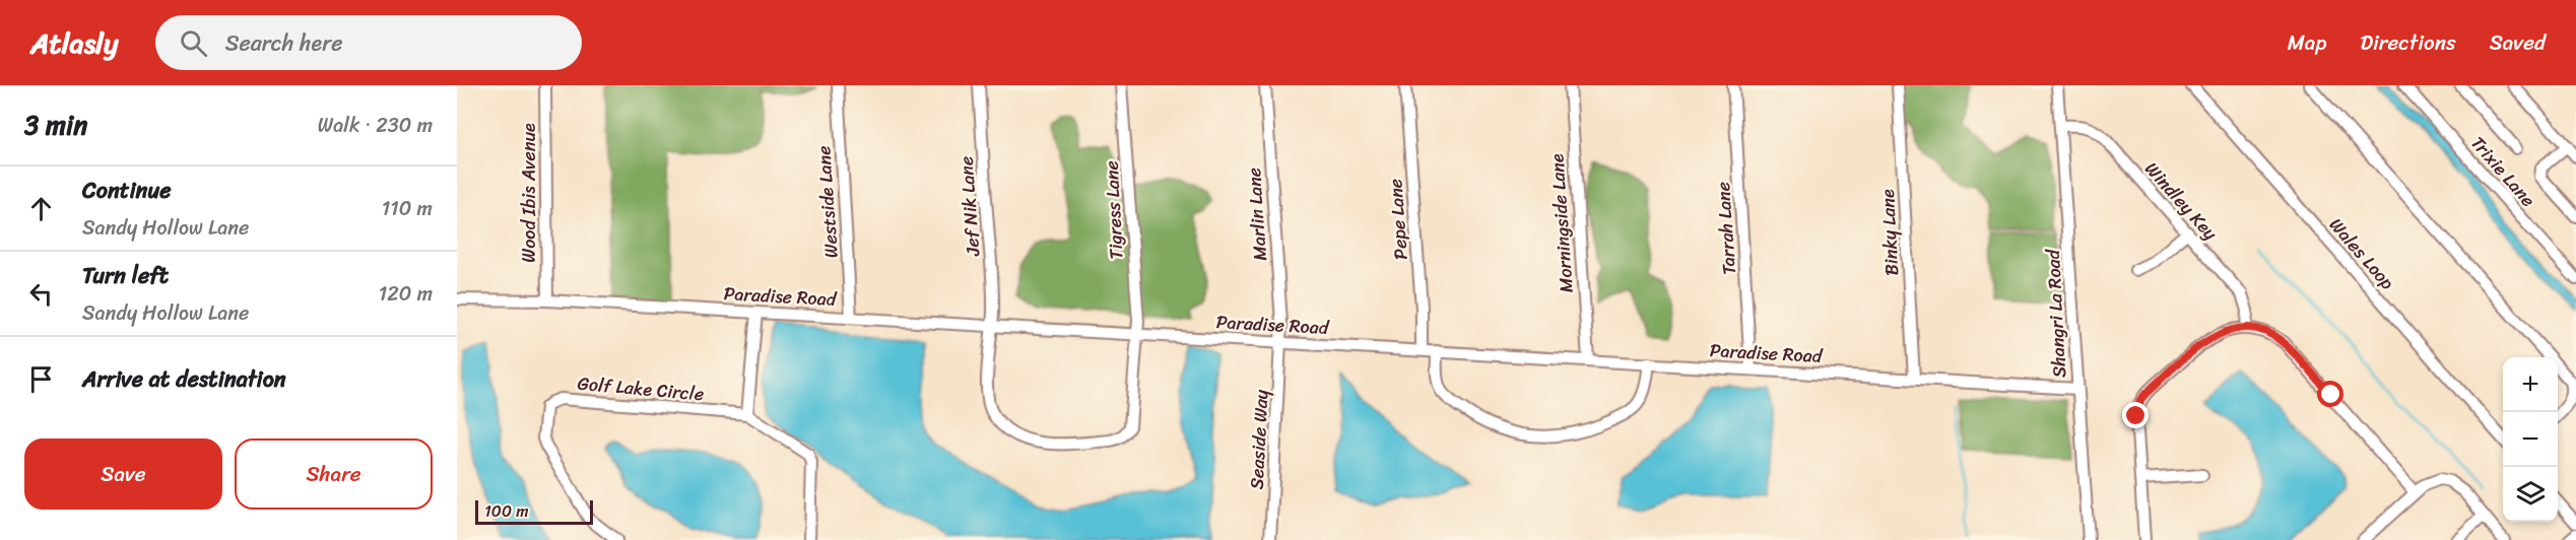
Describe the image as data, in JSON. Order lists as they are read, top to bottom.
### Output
{
  "streets": {
    "street": [
      "Trixie Lane",
      "Wood Ibis Avenue",
      "Windley Key",
      "Westside Lane",
      "Jef Nik Lane",
      "Tigress Lane",
      "Marlin Lane",
      "Pepe Lane",
      "Morningside Lane",
      "Tarrah Lane",
      "Binky Lane",
      "Wales Loop",
      "Paradise Road",
      "Shangri La Road",
      "Golf Lake Circle",
      "Seaside Way"
    ]
  },
  "crossings": [
    ["Wood Ibis Avenue", "Paradise Road"],
    ["Windley Key", "Shangri La Road"],
    ["Westside Lane", "Paradise Road"],
    ["Jef Nik Lane", "Tigress Lane"],
    ["Jef Nik Lane", "Paradise Road"],
    ["Tigress Lane", "Paradise Road"],
    ["Marlin Lane", "Paradise Road"],
    ["Marlin Lane", "Seaside Way"],
    ["Pepe Lane", "Paradise Road"],
    ["Morningside Lane", "Paradise Road"],
    ["Tarrah Lane", "Paradise Road"],
    ["Binky Lane", "Paradise Road"],
    ["Paradise Road", "Shangri La Road"],
    ["Paradise Road", "Seaside Way"]
  ],
  "scale_bar": "100 m",
  "page": {
    "header": "Atlasly",
    "search": "Search here",
    "nav": ["Map", "Directions", "Saved"],
    "heading": ["3 min", "Walk · 230 m"],
    "list": [
      ["Continue", "Sandy Hollow Lane", "110 m"],
      ["Turn left", "Sandy Hollow Lane", "120 m"],
      "Arrive at destination"
    ],
    "map_buttons": ["+", "−"],
    "buttons": ["Save", "Share"],
    "scale": "100 m"
  }
}
